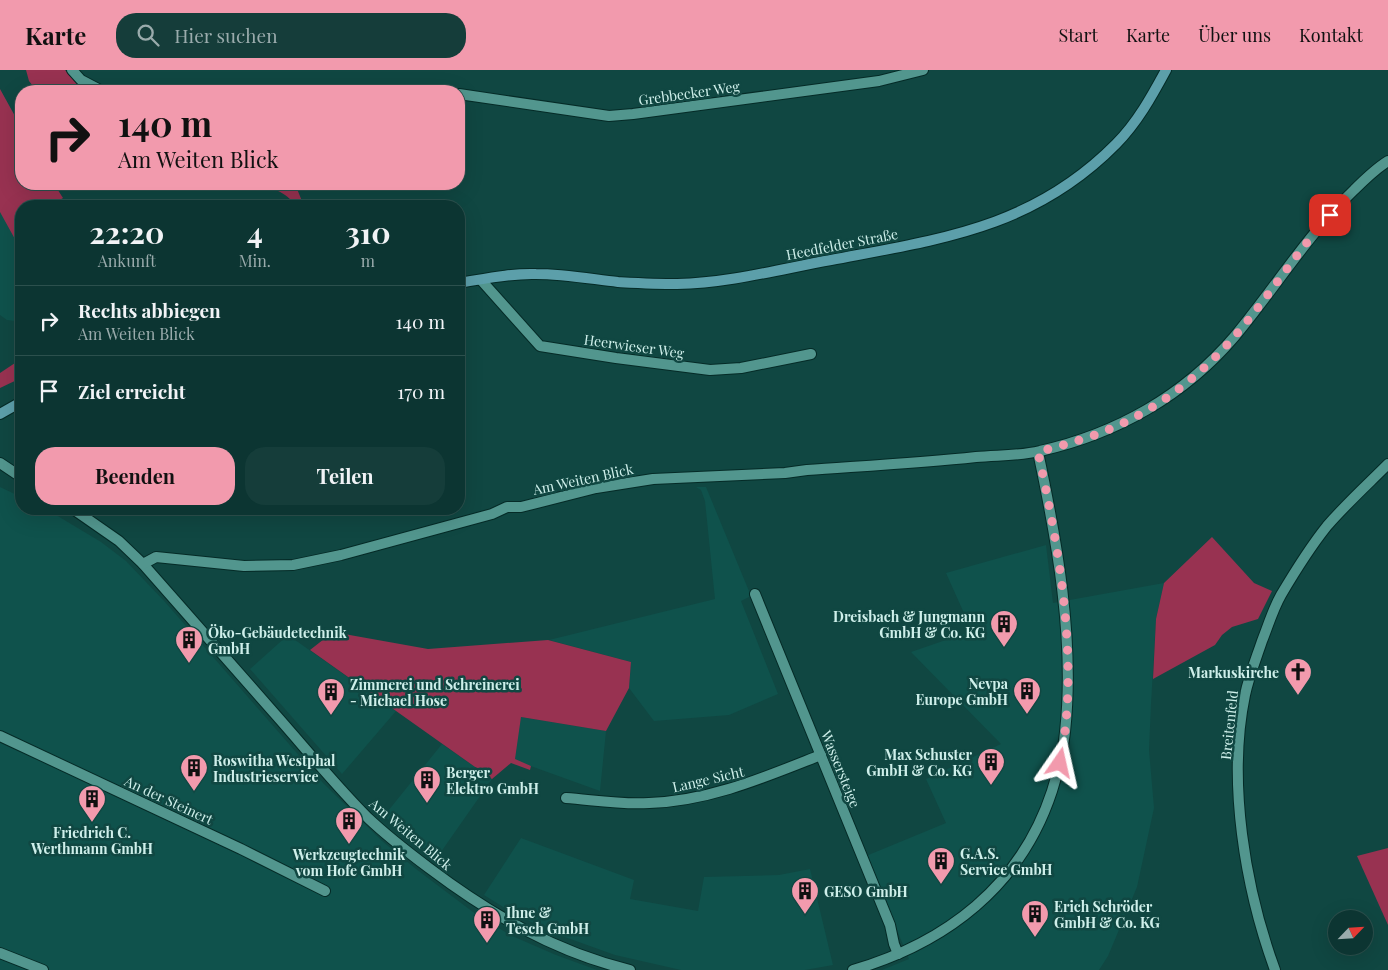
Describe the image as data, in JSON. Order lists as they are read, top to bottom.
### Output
{
  "streets": {
    "main road": ["Heedfelder Straße"],
    "street": [
      "Grebbecker Weg",
      "Heerwieser Weg",
      "Am Weiten Blick",
      "Breitenfeld",
      "Wassersteige",
      "Lange Sicht",
      "An der Steinert"
    ]
  },
  "crossings": [
    ["Heedfelder Straße", "Heerwieser Weg"],
    ["Wassersteige", "Lange Sicht"]
  ],
  "places": {
    "building": [
      "Dreisbach & Jungmann GmbH & Co. KG",
      "Öko-Gebäudetechnik GmbH",
      "Nevpa Europe GmbH",
      "Zimmerei und Schreinerei - Michael Hose",
      "Max Schuster GmbH & Co. KG",
      "Roswitha Westphal Industrieservice",
      "Berger Elektro GmbH",
      "Friedrich C. Werthmann GmbH",
      "Werkzeugtechnik vom Hofe GmbH",
      "G.A.S. Service GmbH",
      "GESO GmbH",
      "Erich Schröder GmbH & Co. KG",
      "Ihne & Tesch GmbH"
    ],
    "church": ["Markuskirche"]
  },
  "north": "top right",
  "page": {
    "header": "Karte",
    "search": "Hier suchen",
    "nav": [
      "Start",
      "Karte",
      "Über uns",
      "Kontakt"
    ],
    "turn": ["140 m", "Am Weiten Blick"],
    "eta": [
      "22:20",
      "Ankunft",
      "4",
      "Min.",
      "310",
      "m"
    ],
    "list": [
      {
        "name": "Rechts abbiegen",
        "note": "Am Weiten Blick",
        "value": "140 m"
      },
      {
        "name": "Ziel erreicht",
        "value": "170 m"
      }
    ],
    "buttons": ["Beenden", "Teilen"]
  }
}
